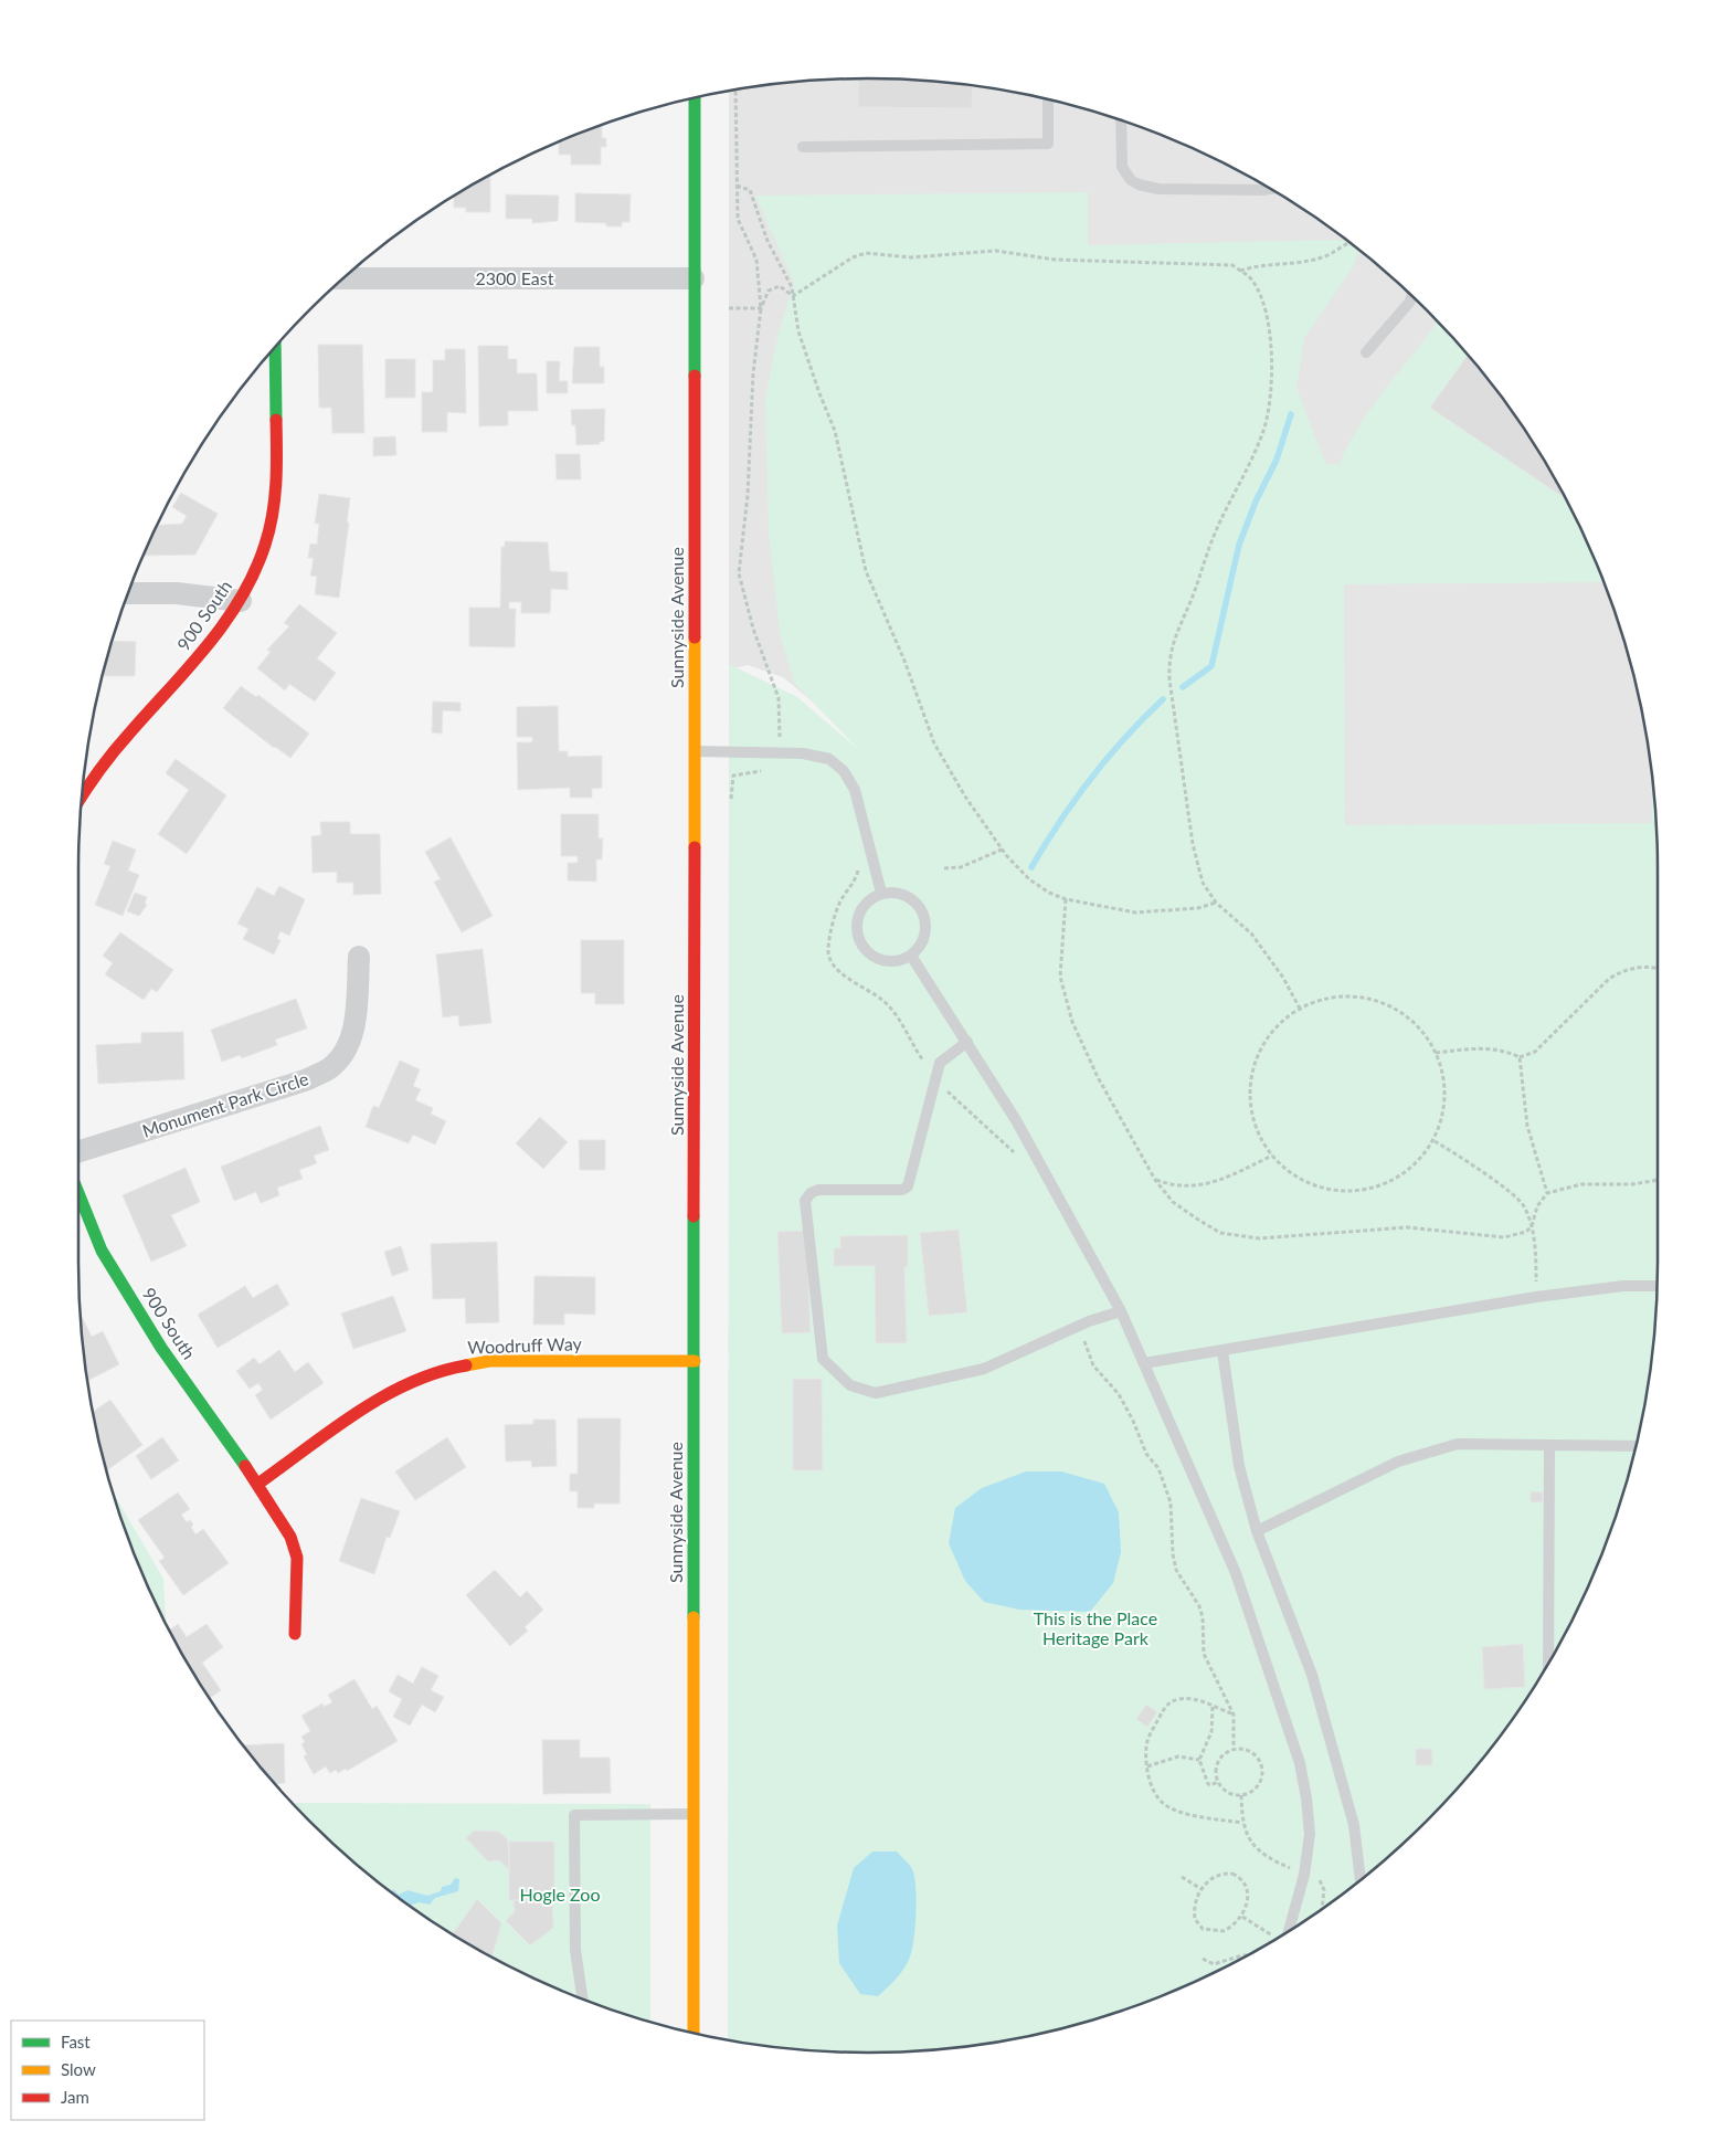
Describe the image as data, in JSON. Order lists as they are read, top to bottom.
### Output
{
  "streets": {
    "main road": ["900 South", "Sunnyside Avenue", "Woodruff Way"],
    "street": ["2300 East", "Monument Park Circle"]
  },
  "crossings": [
    ["2300 East", "Sunnyside Avenue"],
    ["900 South", "Woodruff Way"],
    ["Sunnyside Avenue", "Woodruff Way"]
  ],
  "parks": ["This is the Place Heritage Park", "Hogle Zoo"],
  "legend": ["Fast", "Slow", "Jam"]
}
